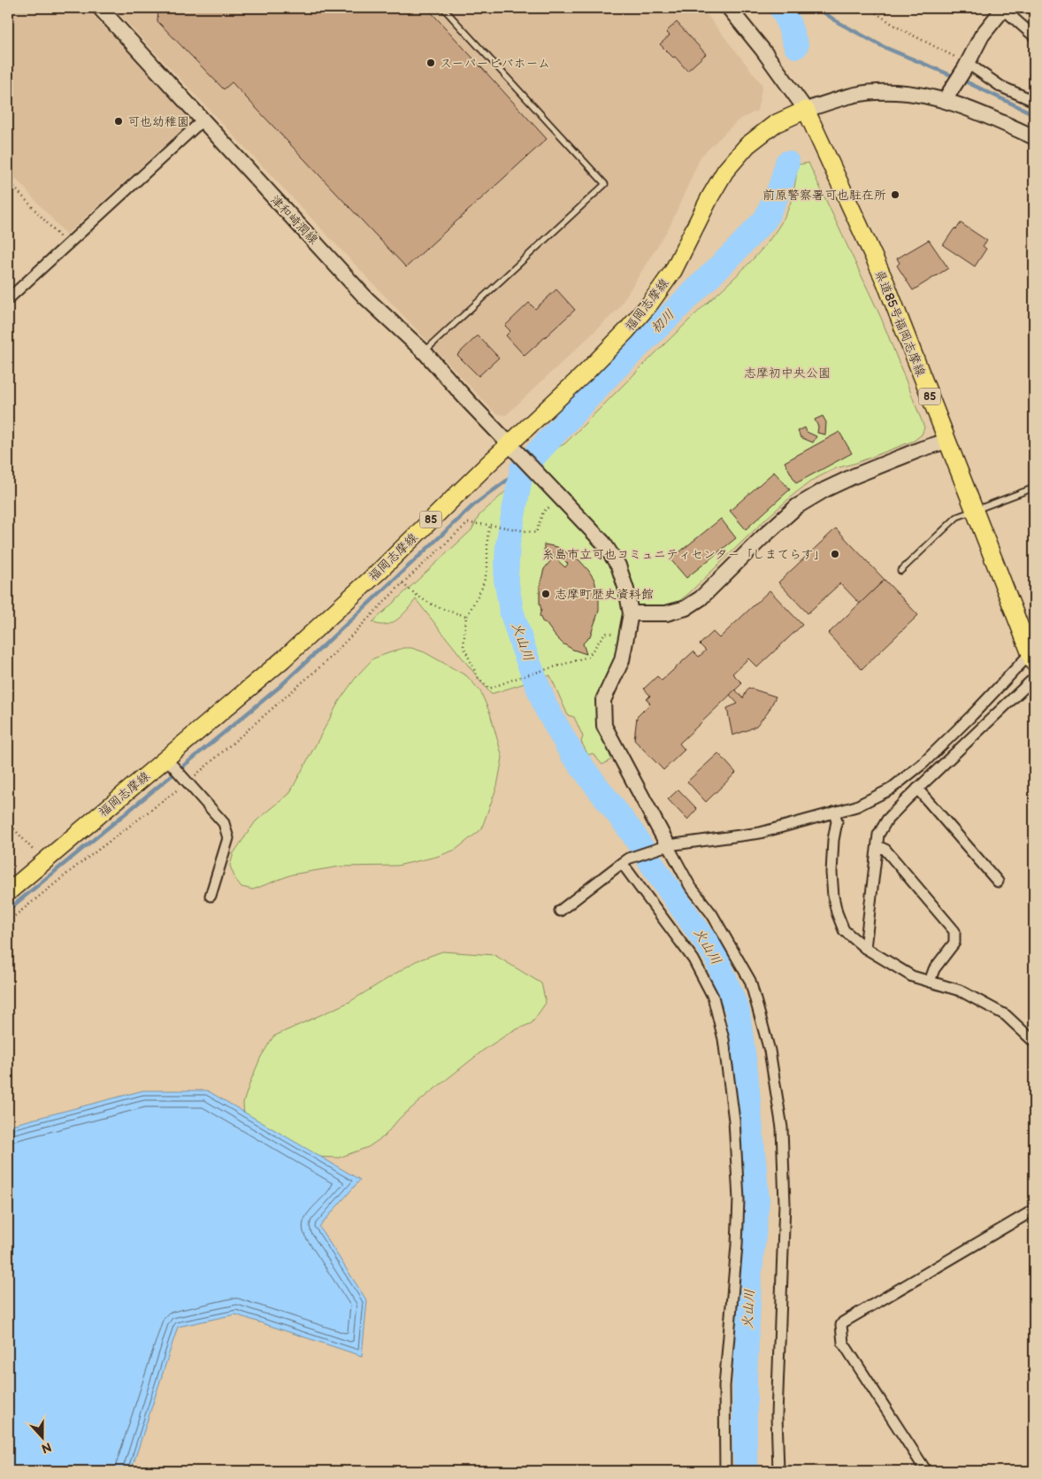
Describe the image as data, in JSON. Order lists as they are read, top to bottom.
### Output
{
  "streets": {
    "main road": ["福岡志摩線", "県道85号福岡志摩線", "85"],
    "street": ["津和崎潤線"]
  },
  "crossings": [
    ["津和崎潤線", "福岡志摩線"],
    ["福岡志摩線", "県道85号福岡志摩線"]
  ],
  "water": ["初川", "火山川"],
  "parks": ["志摩初中央公園"],
  "places": [
    "スーパービバホーム",
    "可也幼稚園",
    "前原警察署可也駐在所",
    "糸島市立可也コミュニティセンタ－「しまてらす」",
    "志摩町歴史資料館"
  ],
  "north": "bottom"
}
